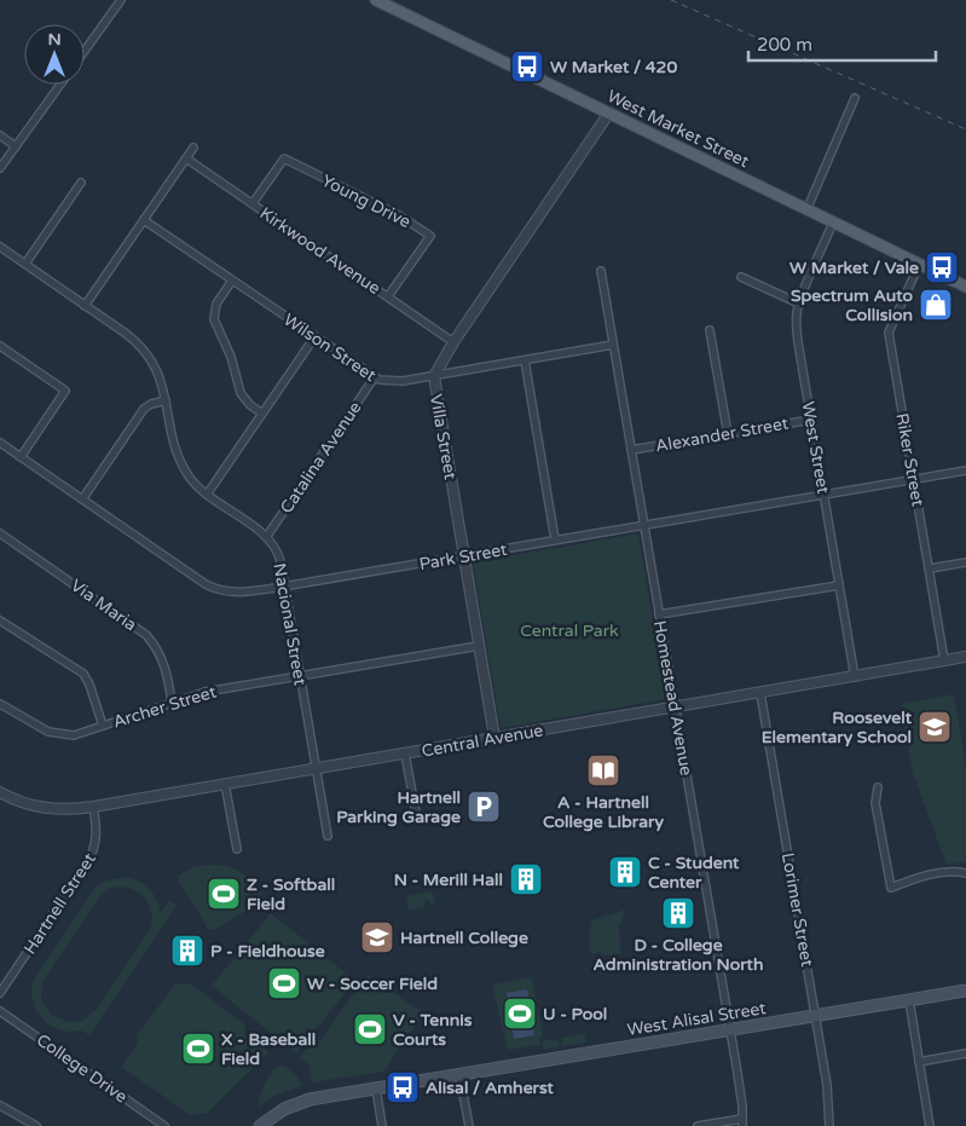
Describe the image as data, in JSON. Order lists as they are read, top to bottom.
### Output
{
  "streets": {
    "main road": ["West Market Street", "West Alisal Street"],
    "street": [
      "Young Drive",
      "Kirkwood Avenue",
      "Wilson Street",
      "Alexander Street",
      "Villa Street",
      "West Street",
      "Catalina Avenue",
      "Riker Street",
      "Park Street",
      "Via Maria",
      "Nacional Street",
      "Homestead Avenue",
      "Archer Street",
      "Central Avenue",
      "Hartnell Street",
      "Lorimer Street",
      "College Drive"
    ]
  },
  "crossings": [
    ["West Market Street", "Villa Street"],
    ["West Market Street", "West Street"],
    ["West Market Street", "Riker Street"],
    ["Young Drive", "Kirkwood Avenue"],
    ["Kirkwood Avenue", "Villa Street"],
    ["Wilson Street", "Villa Street"],
    ["Wilson Street", "Catalina Avenue"],
    ["Wilson Street", "Homestead Avenue"],
    ["Alexander Street", "West Street"],
    ["Alexander Street", "Homestead Avenue"],
    ["Villa Street", "Park Street"],
    ["Villa Street", "Archer Street"],
    ["Villa Street", "Central Avenue"],
    ["West Street", "Park Street"],
    ["West Street", "Central Avenue"],
    ["Catalina Avenue", "Nacional Street"],
    ["Riker Street", "Park Street"],
    ["Riker Street", "Central Avenue"],
    ["Park Street", "Nacional Street"],
    ["Park Street", "Homestead Avenue"],
    ["Via Maria", "Archer Street"],
    ["Nacional Street", "Archer Street"],
    ["Nacional Street", "Central Avenue"],
    ["Homestead Avenue", "Central Avenue"],
    ["Homestead Avenue", "West Alisal Street"],
    ["Central Avenue", "Hartnell Street"],
    ["Central Avenue", "Lorimer Street"],
    ["Lorimer Street", "West Alisal Street"]
  ],
  "parks": ["Central Park"],
  "places": {
    "bus stop": ["W Market / 420", "W Market / Vale", "Alisal / Amherst"],
    "shop": ["Spectrum Auto Collision"],
    "school or university": ["Roosevelt Elementary School", "Hartnell College"],
    "library": ["A - Hartnell College Library"],
    "parking": ["Hartnell Parking Garage"],
    "building": [
      "C - Student Center",
      "N - Merill Hall",
      "D - College Administration North",
      "P - Fieldhouse"
    ],
    "sports": [
      "Z - Softball Field",
      "W - Soccer Field",
      "U - Pool",
      "V - Tennis Courts",
      "X - Baseball Field"
    ]
  },
  "scale_bar": "200 m",
  "north": "top"
}
